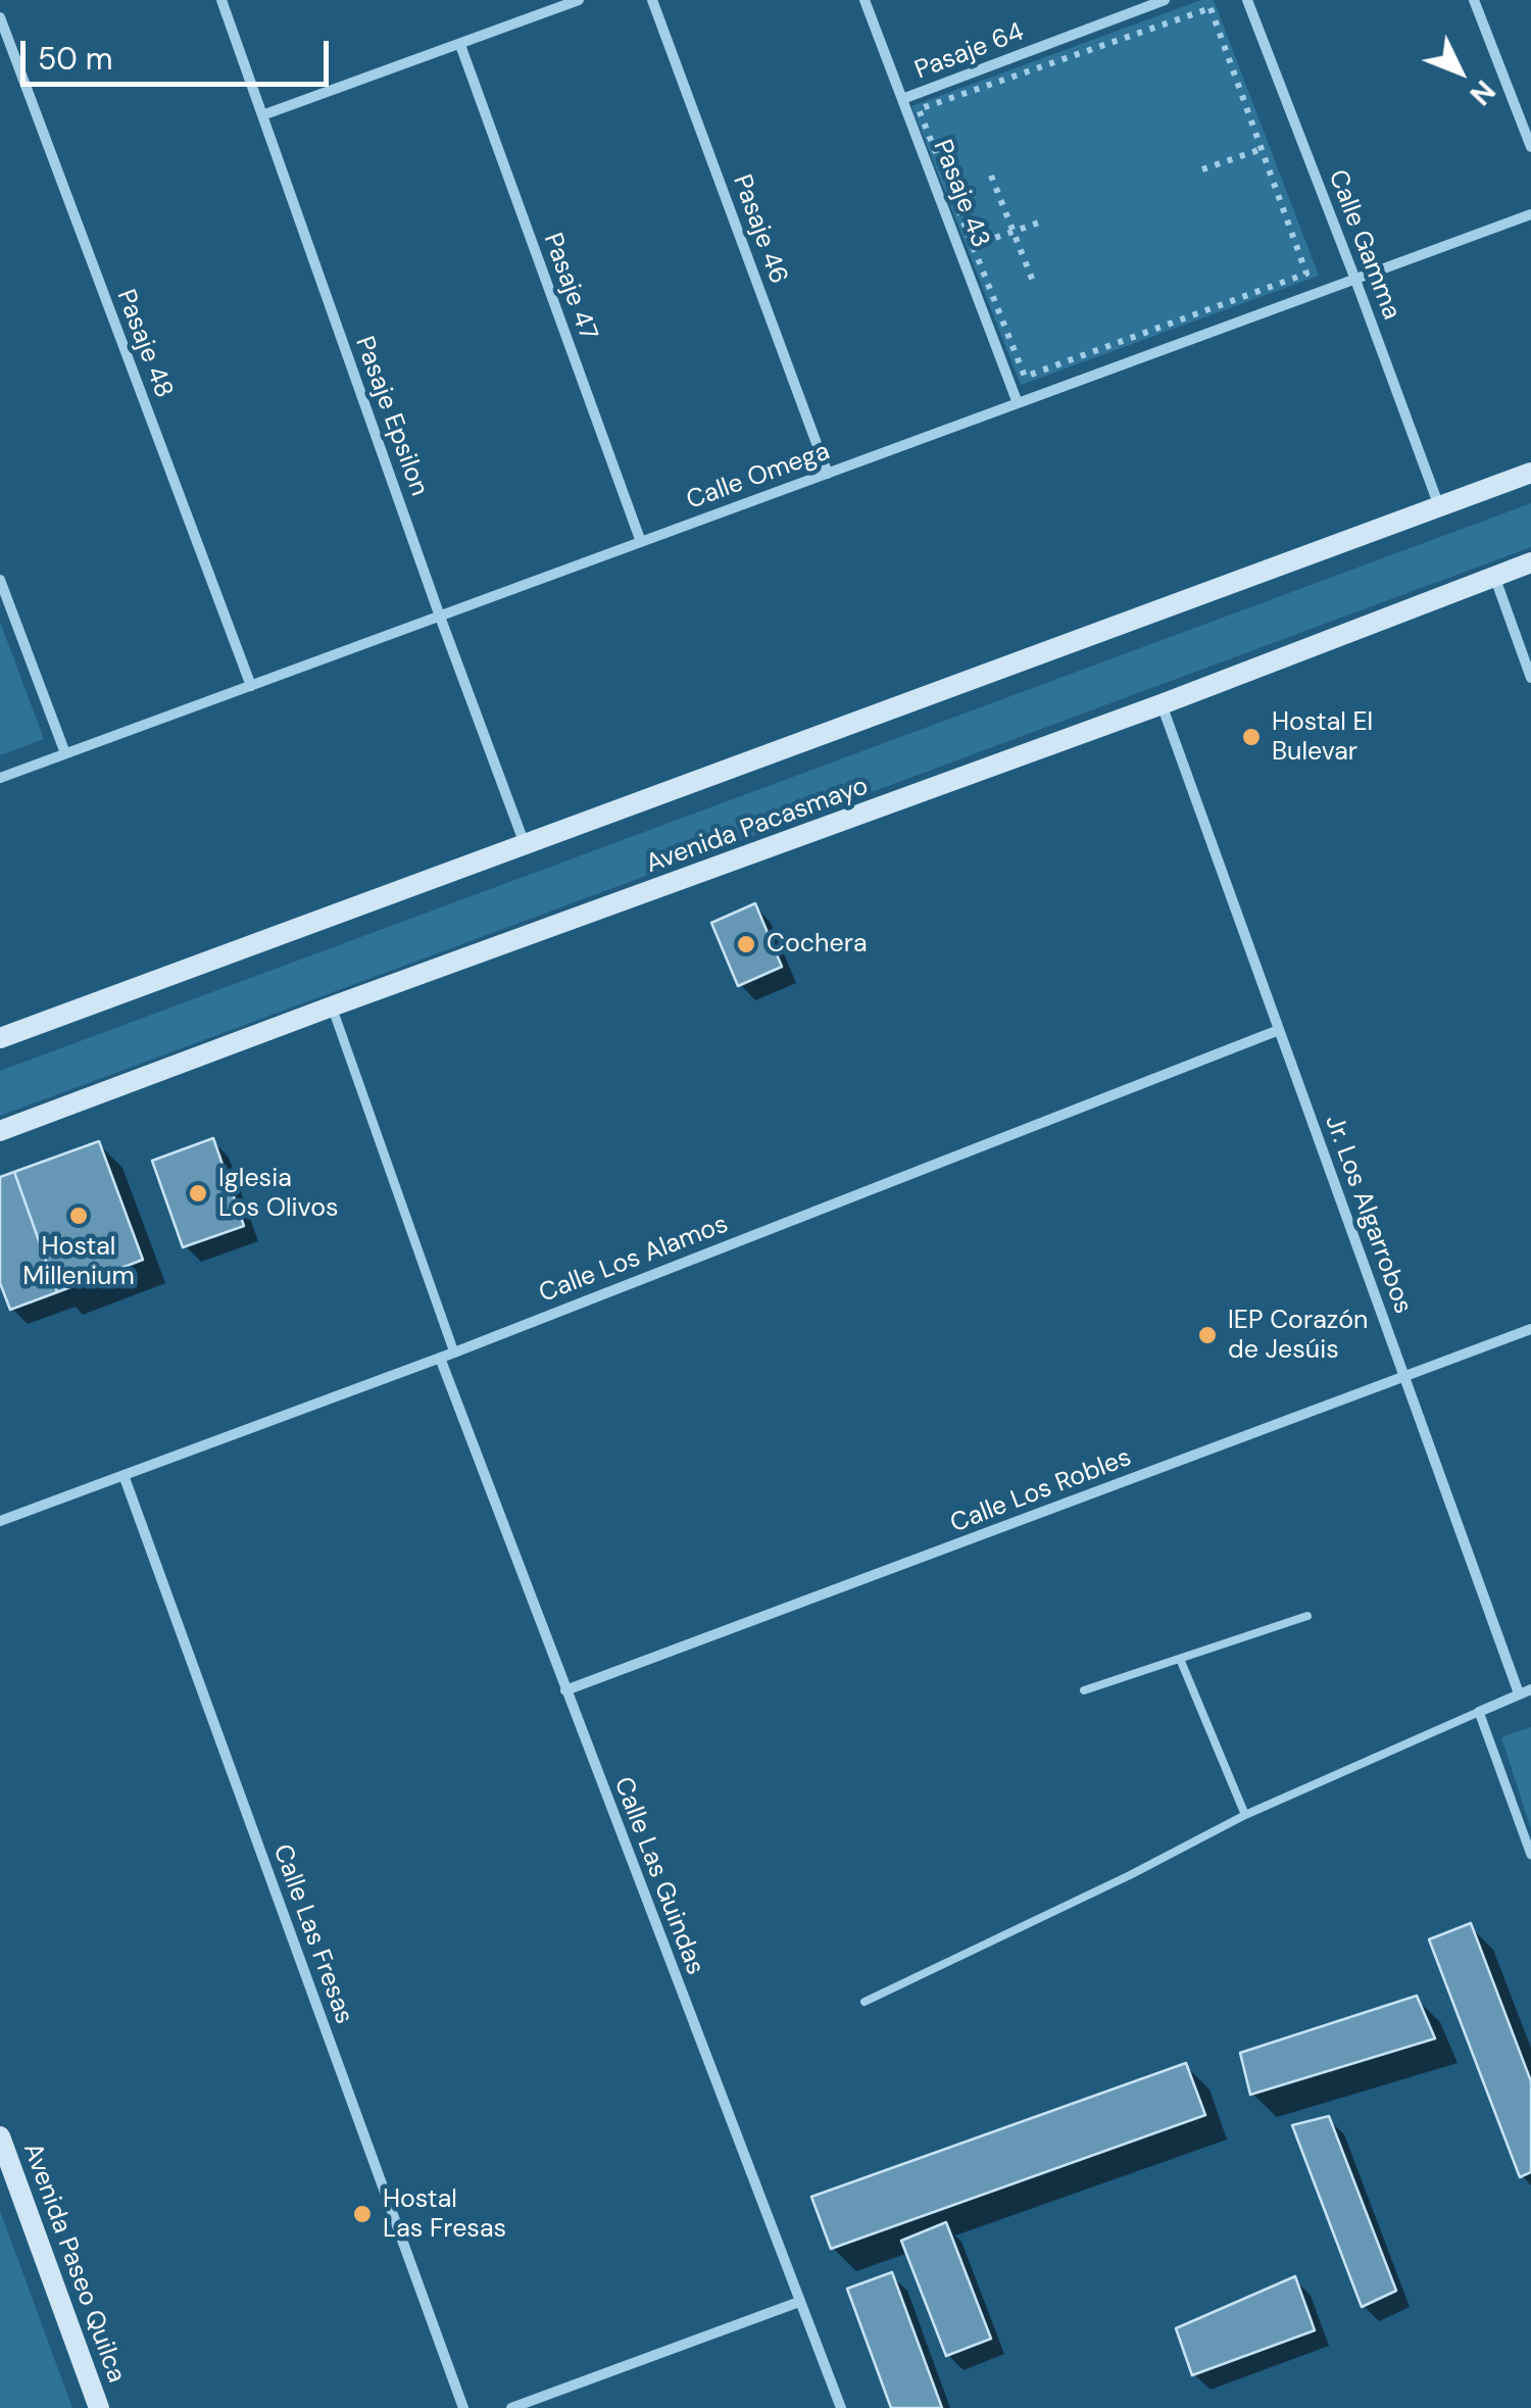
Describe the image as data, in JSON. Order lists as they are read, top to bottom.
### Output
{
  "streets": {
    "main road": ["Avenida Pacasmayo", "Avenida Paseo Quilca"],
    "street": [
      "Pasaje 64",
      "Pasaje 43",
      "Pasaje 46",
      "Calle Gamma",
      "Pasaje 47",
      "Pasaje 48",
      "Pasaje Epsilon",
      "Calle Omega",
      "Jr. Los Algarrobos",
      "Calle Los Alamos",
      "Calle Los Robles",
      "Calle Las Guindas",
      "Calle Las Fresas"
    ]
  },
  "crossings": [
    ["Pasaje 64", "Pasaje 43"],
    ["Pasaje 43", "Calle Omega"],
    ["Pasaje 46", "Calle Omega"],
    ["Calle Gamma", "Calle Omega"],
    ["Pasaje 47", "Calle Omega"],
    ["Pasaje 48", "Calle Omega"],
    ["Pasaje Epsilon", "Calle Omega"],
    ["Avenida Pacasmayo", "Jr. Los Algarrobos"],
    ["Jr. Los Algarrobos", "Calle Los Alamos"],
    ["Jr. Los Algarrobos", "Calle Los Robles"],
    ["Calle Los Alamos", "Calle Las Guindas"],
    ["Calle Los Alamos", "Calle Las Fresas"],
    ["Calle Los Robles", "Calle Las Guindas"]
  ],
  "places": [
    "Hostal El Bulevar",
    "Cochera",
    "Iglesia Los Olivos",
    "Hostal Millenium",
    "IEP Corazón de Jesúis",
    "Hostal Las Fresas"
  ],
  "scale_bar": "50 m",
  "north": "bottom right"
}
